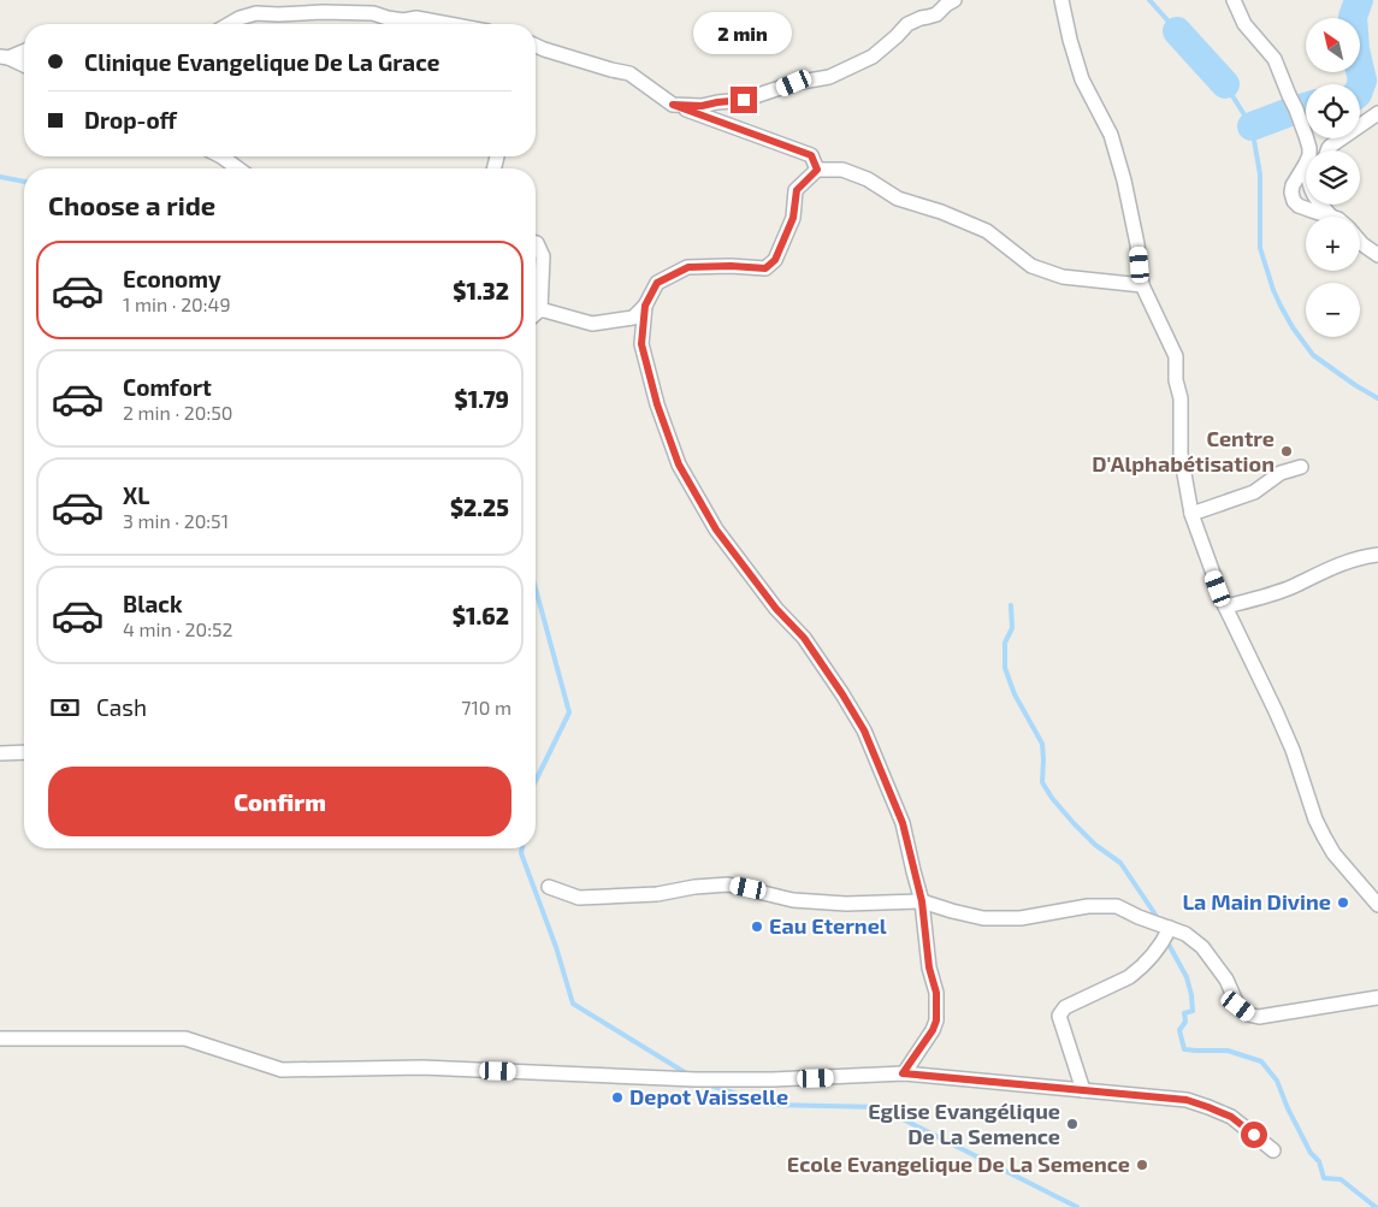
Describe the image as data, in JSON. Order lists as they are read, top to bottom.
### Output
{
  "places": [
    "Centre D'Alphabétisation",
    "La Main Divine",
    "Eau Eternel",
    "Depot Vaisselle",
    "Eglise Evangélique De La Semence",
    "Ecole Evangelique De La Semence"
  ],
  "north": "top left",
  "page": {
    "bubble": "2 min",
    "map_buttons": ["+", "−"],
    "banner": ["Clinique Evangelique De La Grace", "Drop-off"],
    "heading": "Choose a ride",
    "list": [
      {
        "name": "Economy",
        "note": "1 min · 20:49",
        "value": "$1.32"
      },
      {
        "name": "Comfort",
        "note": "2 min · 20:50",
        "value": "$1.79"
      },
      {
        "name": "XL",
        "note": "3 min · 20:51",
        "value": "$2.25"
      },
      {
        "name": "Black",
        "note": "4 min · 20:52",
        "value": "$1.62"
      }
    ],
    "pay": ["Cash", "710 m"],
    "buttons": "Confirm"
  }
}
